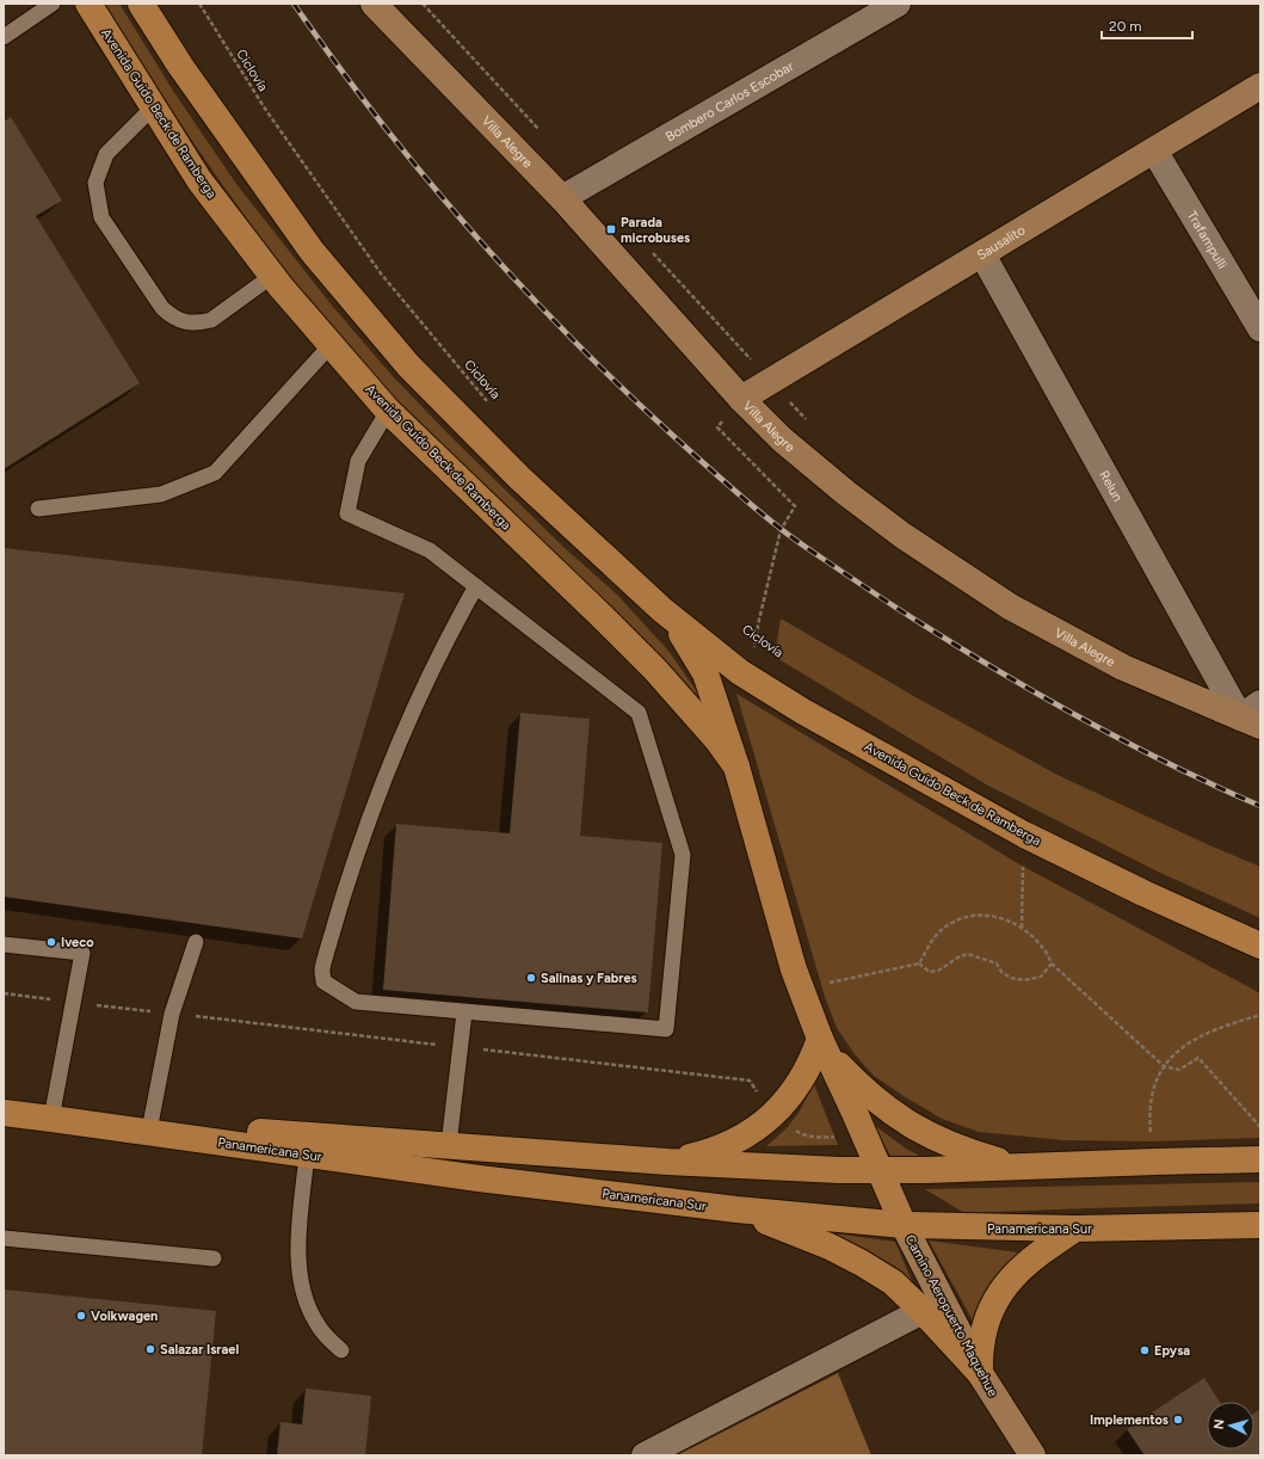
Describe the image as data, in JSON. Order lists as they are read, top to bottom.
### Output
{
  "streets": {
    "main road": [
      "Avenida Guido Beck de Ramberga",
      "Villa Alegre",
      "Sausalito",
      "Panamericana Sur",
      "Camino Aeropuerto Maquehue"
    ],
    "street": ["Bombero Carlos Escobar", "Trafampulli", "Relun"],
    "path": ["Ciclovía"]
  },
  "crossings": [
    ["Bombero Carlos Escobar", "Villa Alegre"],
    ["Avenida Guido Beck de Ramberga", "Panamericana Sur"],
    ["Avenida Guido Beck de Ramberga", "Camino Aeropuerto Maquehue"],
    ["Villa Alegre", "Sausalito"],
    ["Villa Alegre", "Relun"],
    ["Trafampulli", "Sausalito"],
    ["Sausalito", "Relun"],
    ["Panamericana Sur", "Camino Aeropuerto Maquehue"]
  ],
  "places": {
    "transit": ["Parada microbuses"],
    "other": [
      "Iveco",
      "Salinas y Fabres",
      "Volkwagen",
      "Salazar Israel",
      "Epysa",
      "Implementos"
    ]
  },
  "scale_bar": "20 m",
  "north": "left"
}
